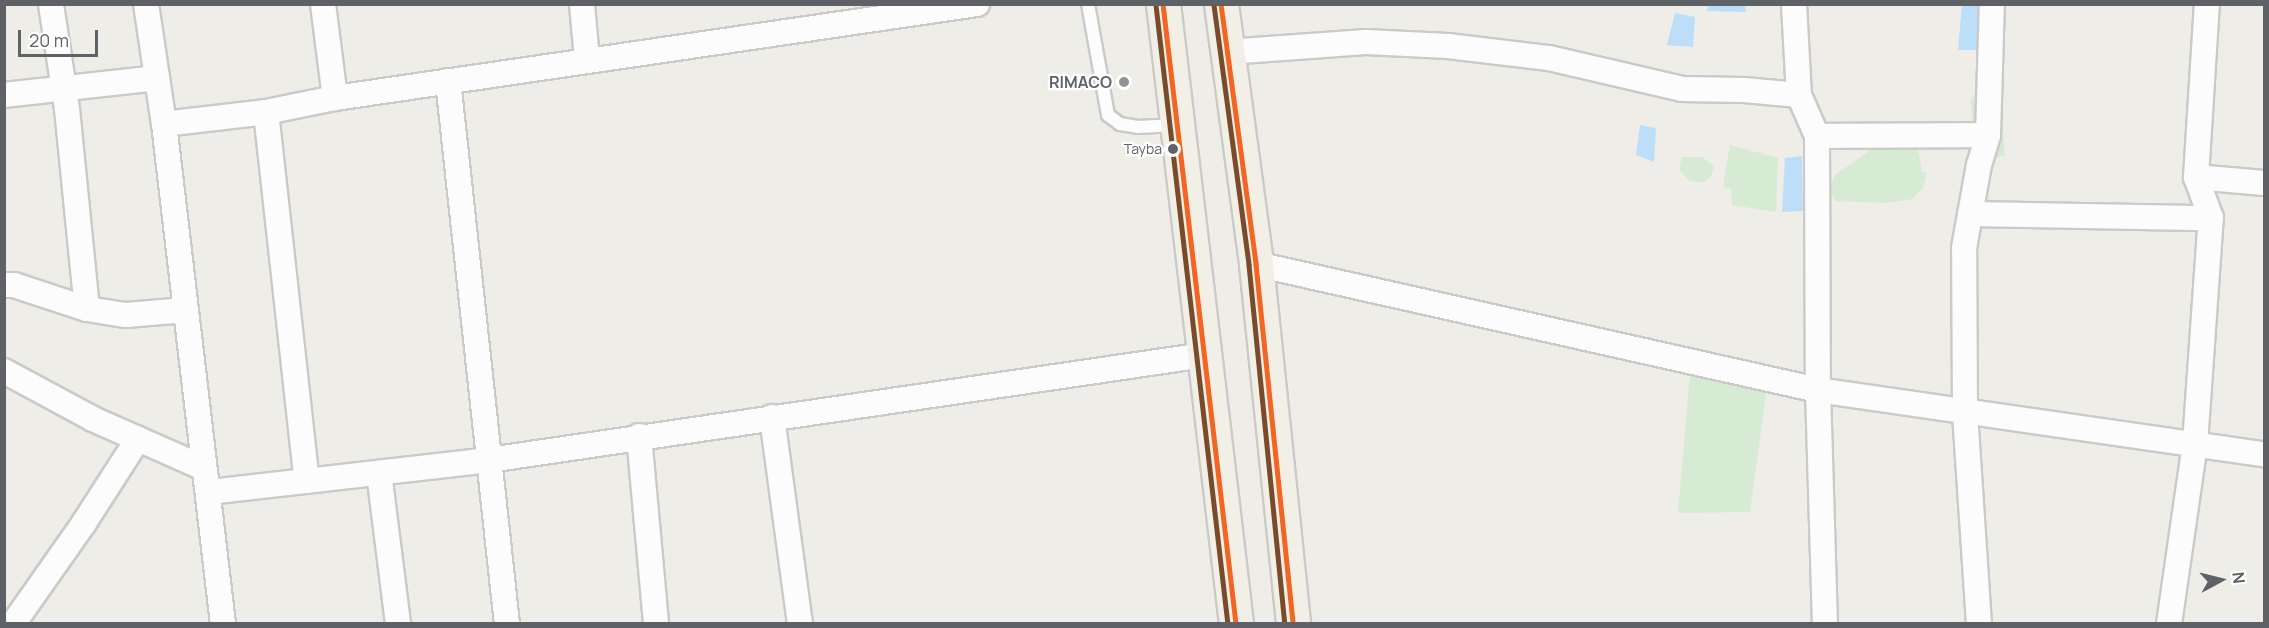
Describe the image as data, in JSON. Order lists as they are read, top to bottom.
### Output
{
  "places": ["RIMACO", "Tayba"],
  "scale_bar": "20 m",
  "north": "right"
}
